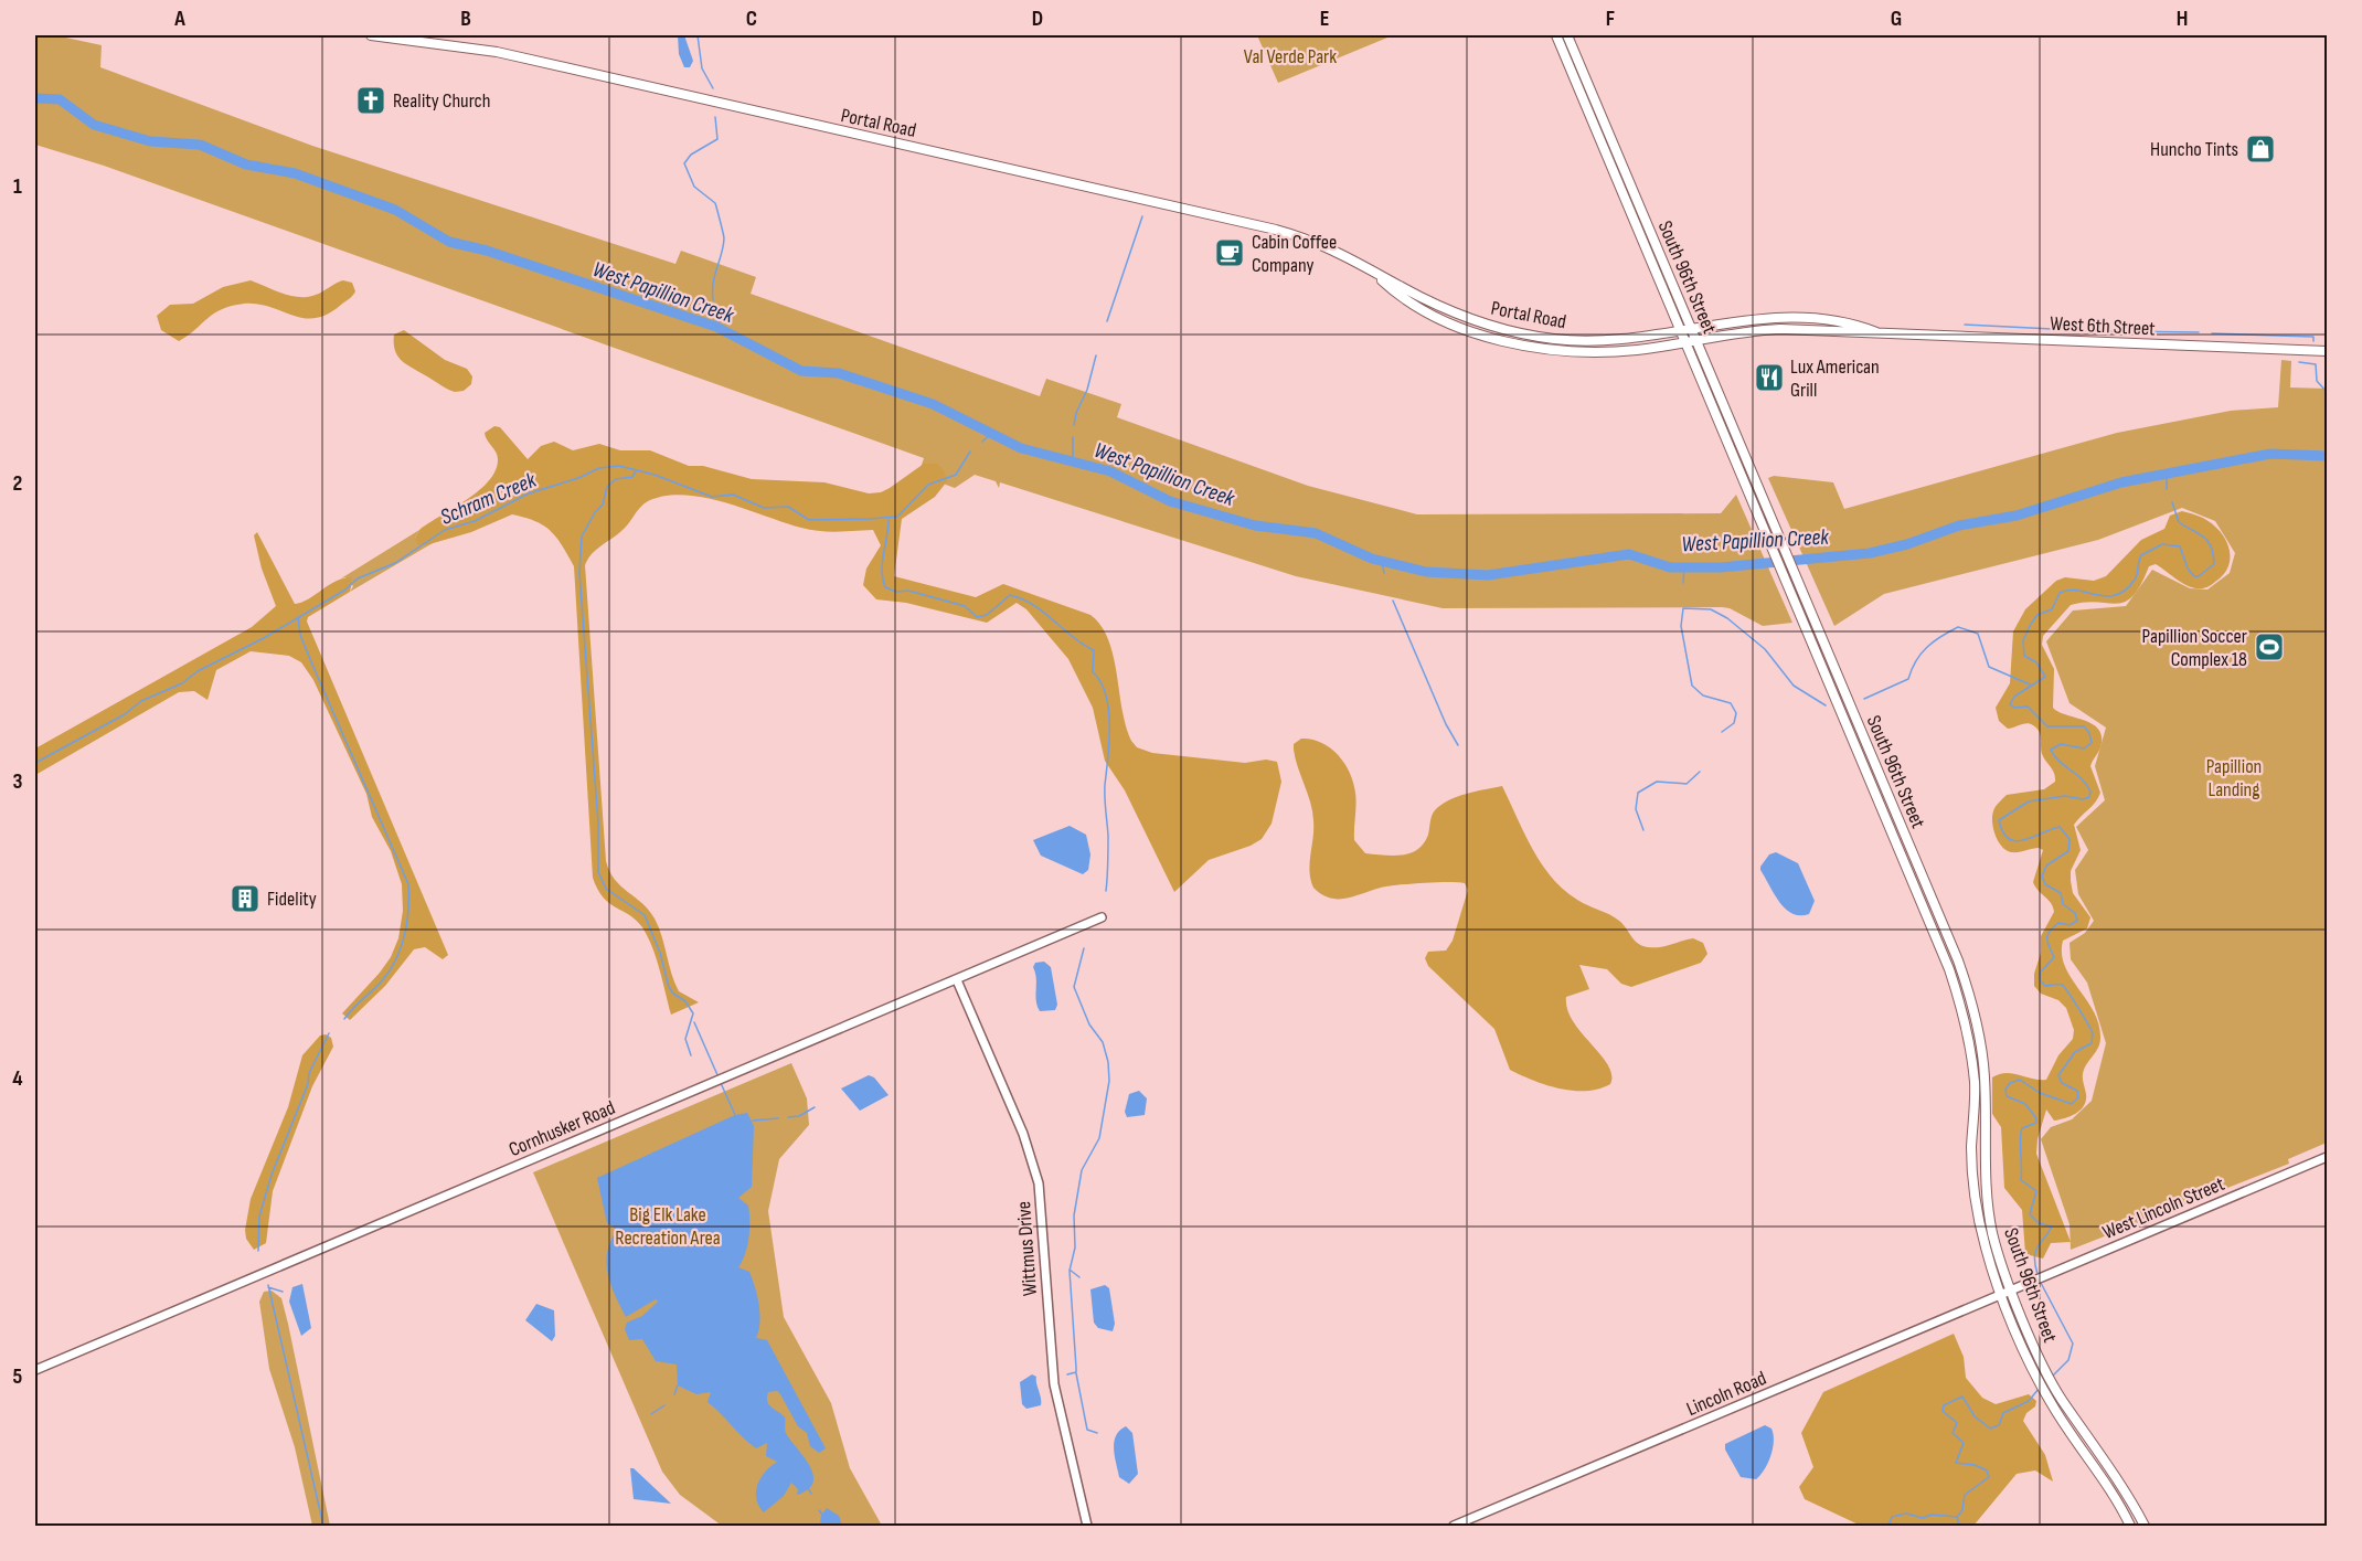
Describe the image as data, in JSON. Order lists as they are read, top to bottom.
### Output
{
  "streets": {
    "main road": ["Portal Road", "South 96th Street", "West 6th Street"],
    "street": [
      "Cornhusker Road",
      "West Lincoln Street",
      "Wittmus Drive",
      "Lincoln Road"
    ]
  },
  "crossings": [
    ["Portal Road", "South 96th Street"],
    ["Portal Road", "West 6th Street"],
    ["South 96th Street", "West 6th Street"],
    ["South 96th Street", "West Lincoln Street"],
    ["South 96th Street", "Lincoln Road"],
    ["Cornhusker Road", "Wittmus Drive"],
    ["West Lincoln Street", "Lincoln Road"]
  ],
  "water": ["West Papillion Creek", "Schram Creek"],
  "parks": ["Val Verde Park", "Papillion Landing", "Big Elk Lake Recreation Area"],
  "places": {
    "church": ["Reality Church"],
    "shop": ["Huncho Tints"],
    "cafe": ["Cabin Coffee Company"],
    "restaurant": ["Lux American Grill"],
    "sports": ["Papillion Soccer Complex 18"],
    "building": ["Fidelity"]
  },
  "grid": {
    "columns": [
      "A",
      "B",
      "C",
      "D",
      "E",
      "F",
      "G",
      "H"
    ],
    "rows": [
      "1",
      "2",
      "3",
      "4",
      "5"
    ]
  }
}
